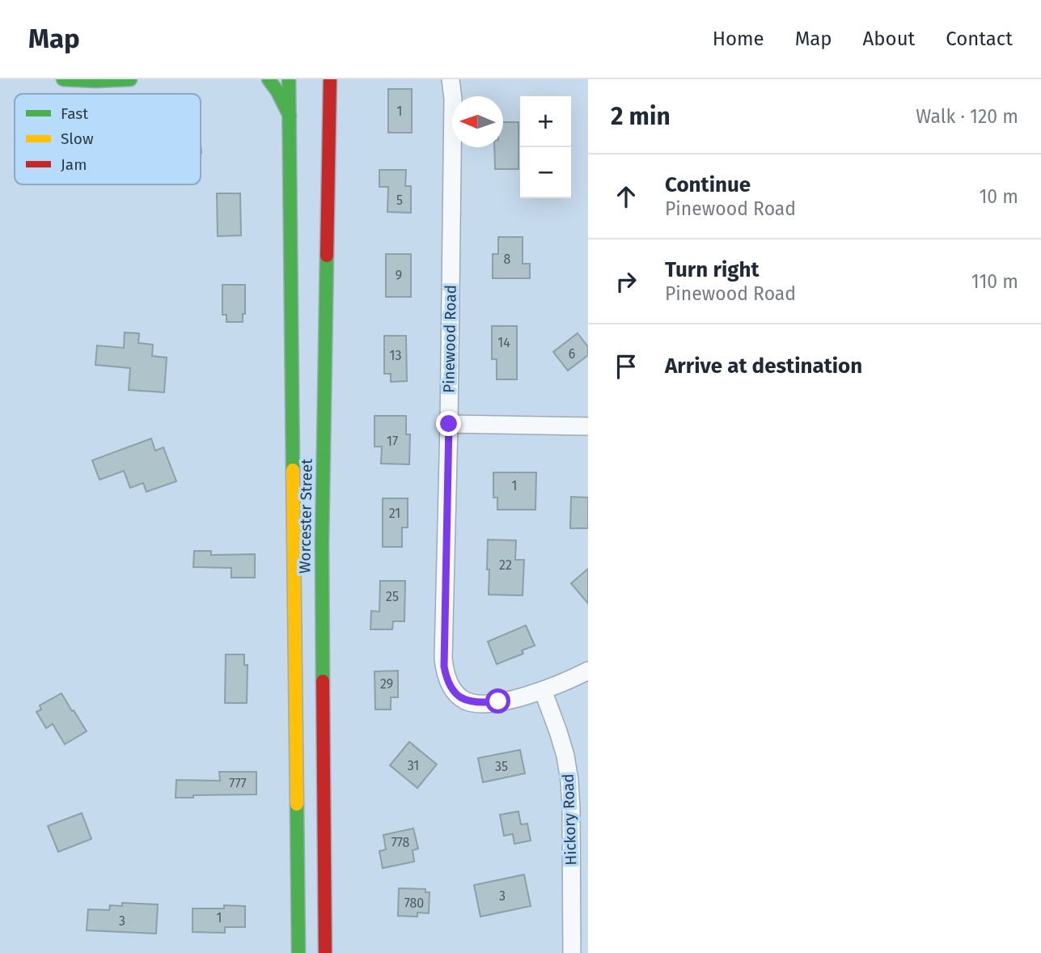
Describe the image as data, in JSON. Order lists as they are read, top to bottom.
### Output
{
  "streets": {
    "main road": ["Worcester Street"],
    "street": ["Pinewood Road", "Hickory Road"]
  },
  "crossings": [
    ["Pinewood Road", "Hickory Road"]
  ],
  "house_numbers": [
    "1",
    "5",
    "8",
    "9",
    "14",
    "6",
    "13",
    "17",
    "1",
    "21",
    "22",
    "25",
    "29",
    "31",
    "35",
    "777",
    "778",
    "3",
    "780",
    "1",
    "3"
  ],
  "legend": ["Fast", "Slow", "Jam"],
  "north": "left",
  "page": {
    "header": "Map",
    "nav": [
      "Home",
      "Map",
      "About",
      "Contact"
    ],
    "heading": ["2 min", "Walk · 120 m"],
    "map_buttons": ["+", "−"],
    "list": [
      ["Continue", "Pinewood Road", "10 m"],
      ["Turn right", "Pinewood Road", "110 m"],
      "Arrive at destination"
    ]
  }
}
